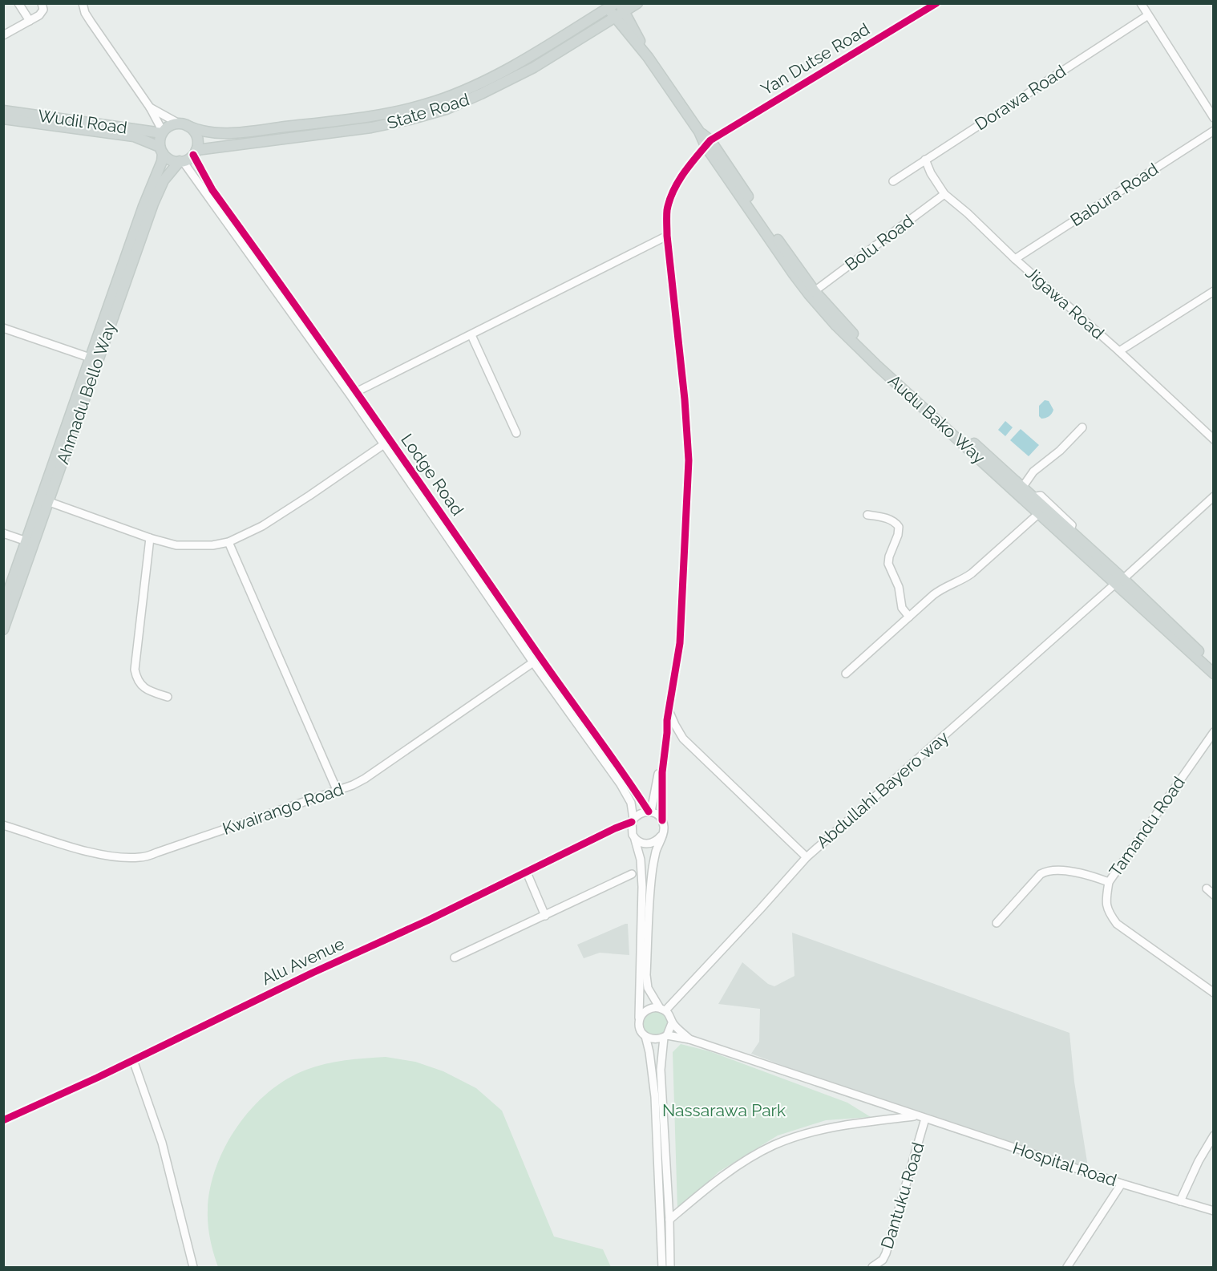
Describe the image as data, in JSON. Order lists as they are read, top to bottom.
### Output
{
  "streets": {
    "main road": [
      "State Road",
      "Wudil Road",
      "Ahmadu Bello Way",
      "Audu Bako Way"
    ],
    "street": [
      "Yan Dutse Road",
      "Dorawa Road",
      "Babura Road",
      "Bolu Road",
      "Jigawa Road",
      "Lodge Road",
      "Abdullahi Bayero way",
      "Kwairango Road",
      "Tamandu Road",
      "Alu Avenue",
      "Hospital Road",
      "Dantuku Road"
    ]
  },
  "crossings": [
    ["Yan Dutse Road", "Audu Bako Way"],
    ["Dorawa Road", "Jigawa Road"],
    ["State Road", "Wudil Road"],
    ["State Road", "Ahmadu Bello Way"],
    ["State Road", "Audu Bako Way"],
    ["State Road", "Lodge Road"],
    ["Wudil Road", "Ahmadu Bello Way"],
    ["Wudil Road", "Lodge Road"],
    ["Babura Road", "Jigawa Road"],
    ["Bolu Road", "Jigawa Road"],
    ["Bolu Road", "Audu Bako Way"],
    ["Ahmadu Bello Way", "Lodge Road"],
    ["Audu Bako Way", "Abdullahi Bayero way"],
    ["Lodge Road", "Kwairango Road"],
    ["Lodge Road", "Alu Avenue"],
    ["Abdullahi Bayero way", "Hospital Road"],
    ["Hospital Road", "Dantuku Road"]
  ],
  "parks": ["Nassarawa Park"]
}
